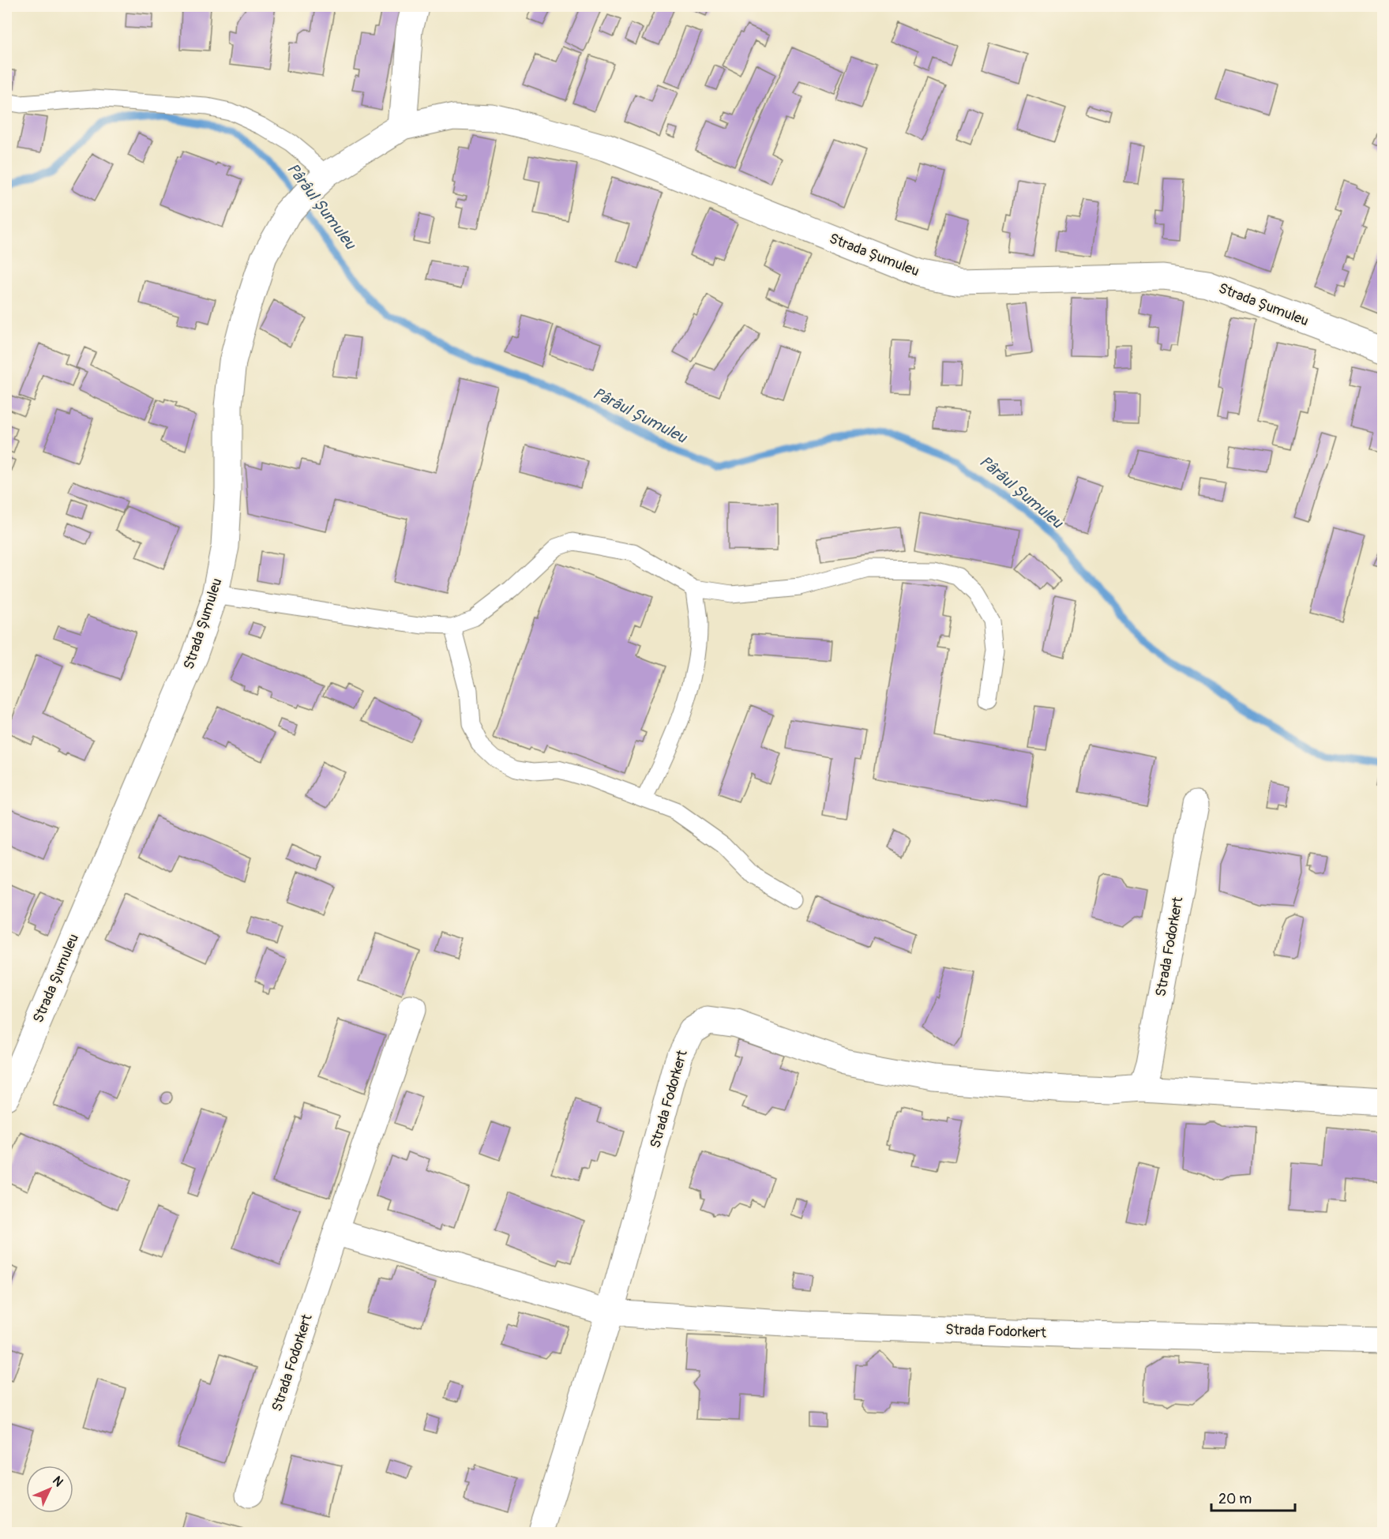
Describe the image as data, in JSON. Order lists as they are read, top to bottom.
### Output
{
  "streets": {
    "street": ["Strada Șumuleu", "Strada Fodorkert"]
  },
  "water": ["Pârâul Șumuleu"],
  "scale_bar": "20 m",
  "north": "top right"
}
